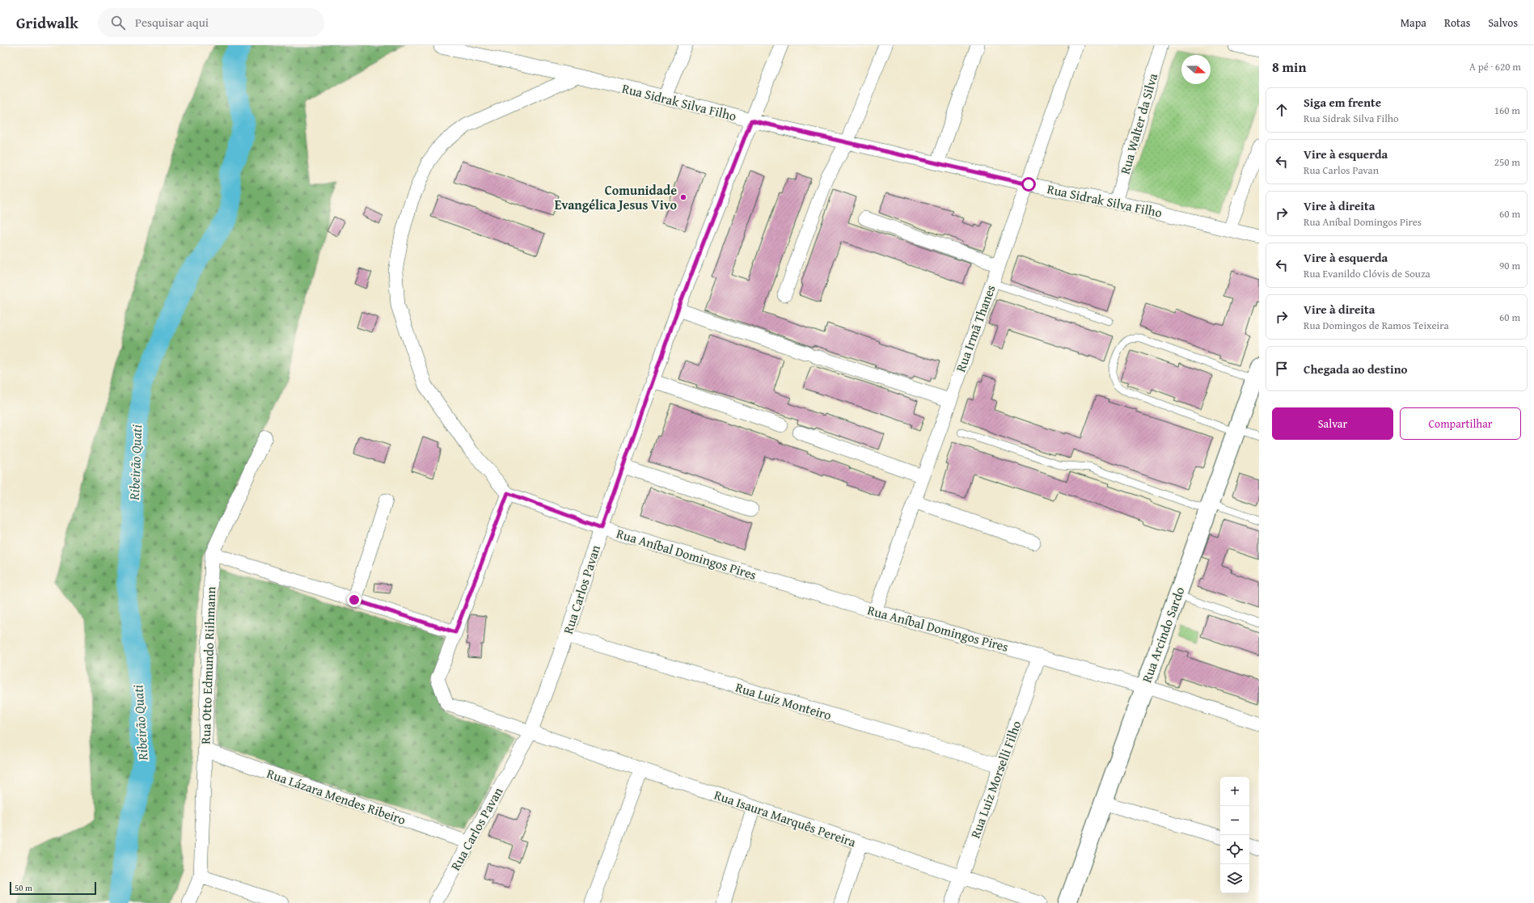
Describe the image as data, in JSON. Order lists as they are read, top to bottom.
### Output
{
  "streets": {
    "street": [
      "Rua Sidrak Silva Filho",
      "Rua Walter da Silva",
      "Rua Irmã Thanes",
      "Rua Aníbal Domingos Pires",
      "Rua Carlos Pavan",
      "Rua Arcindo Sardo",
      "Rua Otto Edmundo Riihmann",
      "Rua Luiz Monteiro",
      "Rua Luiz Morselli Filho",
      "Rua Lázara Mendes Ribeiro",
      "Rua Isaura Marquês Pereira"
    ]
  },
  "crossings": [
    ["Rua Sidrak Silva Filho", "Rua Walter da Silva"],
    ["Rua Sidrak Silva Filho", "Rua Irmã Thanes"],
    ["Rua Sidrak Silva Filho", "Rua Aníbal Domingos Pires"],
    ["Rua Sidrak Silva Filho", "Rua Carlos Pavan"],
    ["Rua Irmã Thanes", "Rua Aníbal Domingos Pires"],
    ["Rua Aníbal Domingos Pires", "Rua Carlos Pavan"],
    ["Rua Aníbal Domingos Pires", "Rua Arcindo Sardo"],
    ["Rua Aníbal Domingos Pires", "Rua Luiz Morselli Filho"],
    ["Rua Carlos Pavan", "Rua Luiz Monteiro"],
    ["Rua Carlos Pavan", "Rua Lázara Mendes Ribeiro"],
    ["Rua Carlos Pavan", "Rua Isaura Marquês Pereira"],
    ["Rua Otto Edmundo Riihmann", "Rua Lázara Mendes Ribeiro"],
    ["Rua Luiz Monteiro", "Rua Luiz Morselli Filho"],
    ["Rua Luiz Morselli Filho", "Rua Isaura Marquês Pereira"]
  ],
  "water": ["Ribeirão Quati"],
  "places": ["Comunidade Evangélica Jesus Vivo"],
  "scale_bar": "50 m",
  "north": "right",
  "page": {
    "header": "Gridwalk",
    "search": "Pesquisar aqui",
    "nav": ["Mapa", "Rotas", "Salvos"],
    "heading": ["8 min", "A pé · 620 m"],
    "list": [
      ["Siga em frente", "Rua Sidrak Silva Filho", "160 m"],
      ["Vire à esquerda", "Rua Carlos Pavan", "250 m"],
      ["Vire à direita", "Rua Aníbal Domingos Pires", "60 m"],
      ["Vire à esquerda", "Rua Evanildo Clóvis de Souza", "90 m"],
      ["Vire à direita", "Rua Domingos de Ramos Teixeira", "60 m"],
      "Chegada ao destino"
    ],
    "buttons": ["Salvar", "Compartilhar"],
    "map_buttons": ["+", "−"],
    "scale": "50 m"
  }
}
